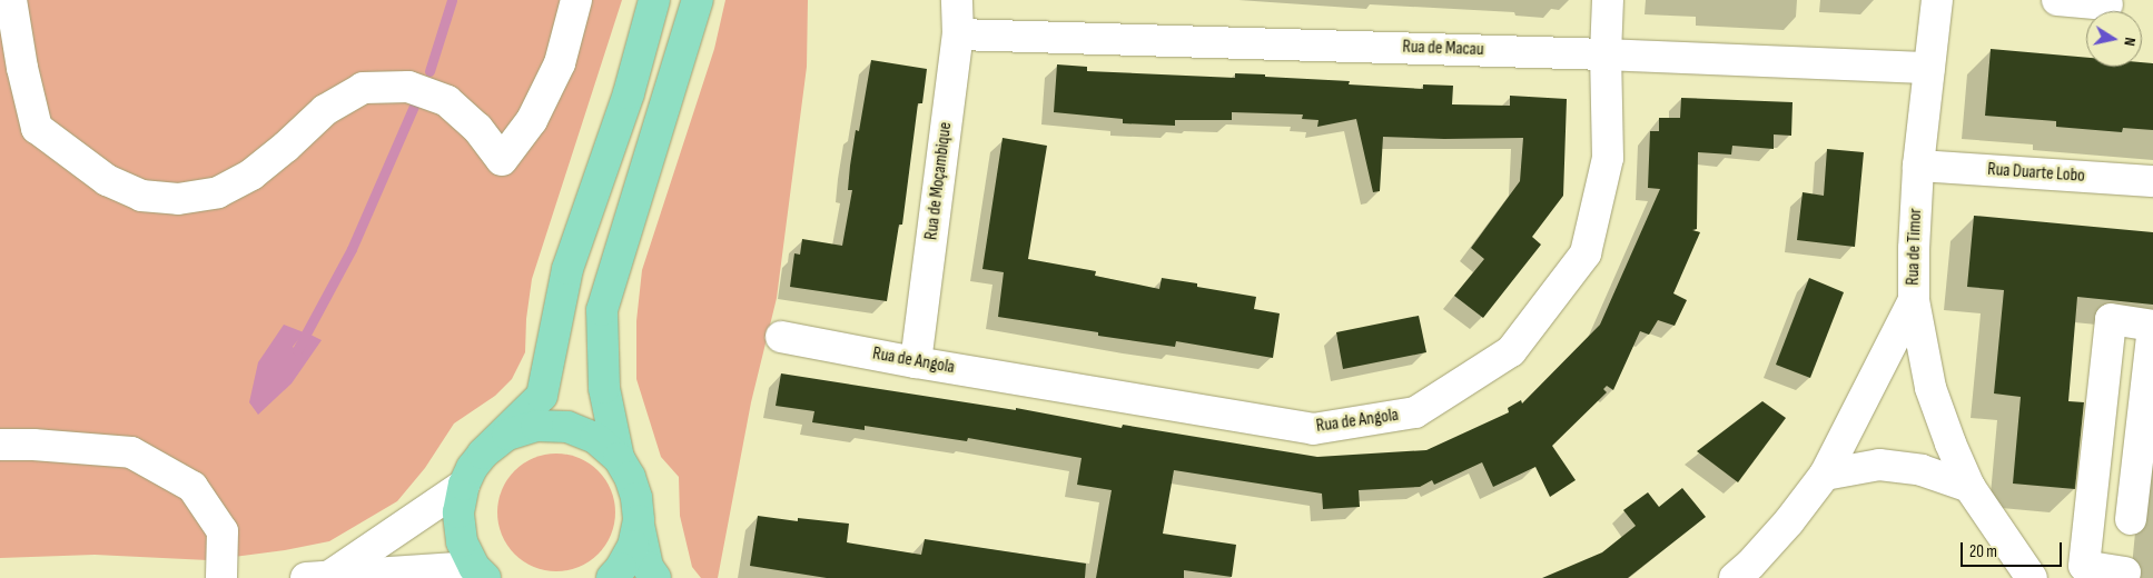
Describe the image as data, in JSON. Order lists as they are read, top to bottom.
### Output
{
  "streets": {
    "street": [
      "Rua de Macau",
      "Rua Duarte Lobo",
      "Rua de Moçambique",
      "Rua de Timor",
      "Rua de Angola"
    ]
  },
  "crossings": [
    ["Rua de Macau", "Rua de Moçambique"],
    ["Rua de Macau", "Rua de Timor"],
    ["Rua de Macau", "Rua de Angola"],
    ["Rua Duarte Lobo", "Rua de Timor"],
    ["Rua de Moçambique", "Rua de Angola"]
  ],
  "scale_bar": "20 m",
  "north": "right"
}
